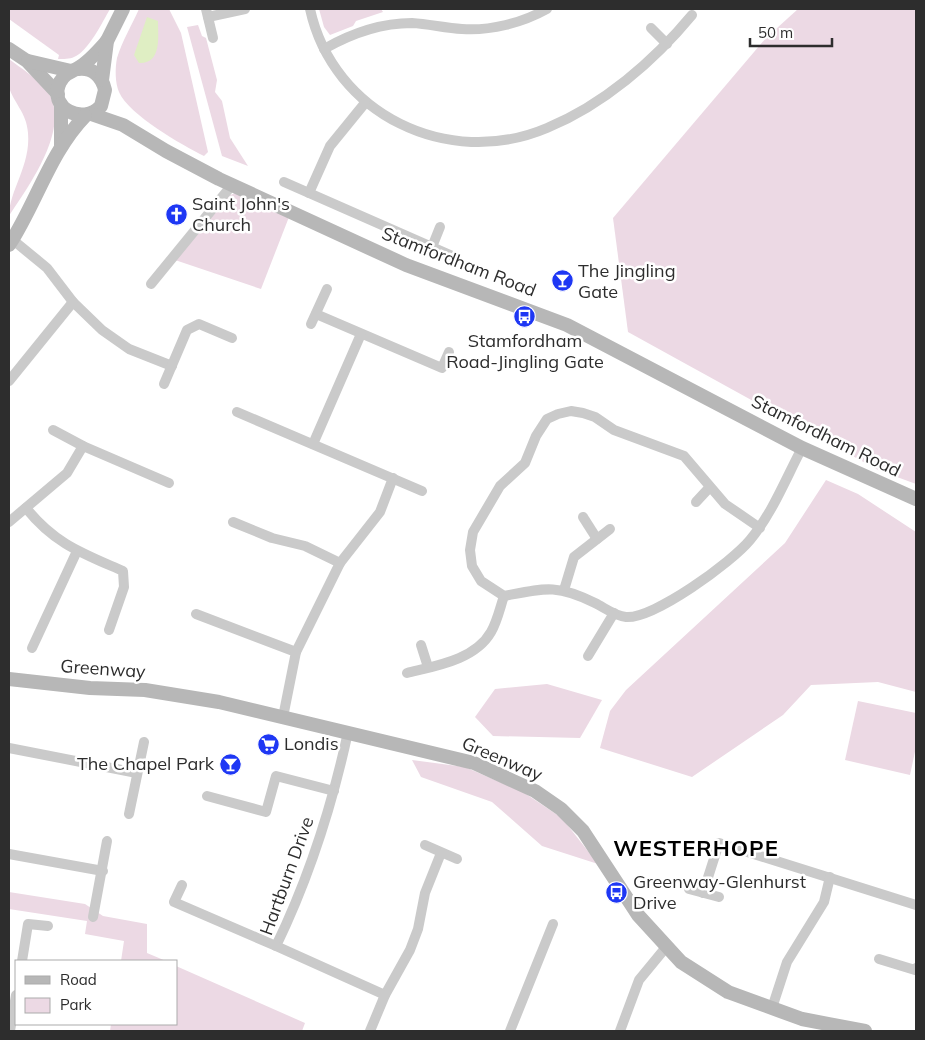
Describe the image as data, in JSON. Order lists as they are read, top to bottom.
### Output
{
  "streets": {
    "street": ["Stamfordham Road", "Greenway", "Hartburn Drive"]
  },
  "crossings": [
    ["Greenway", "Hartburn Drive"]
  ],
  "districts": ["WESTERHOPE"],
  "places": {
    "church": ["Saint John's Church"],
    "bar": ["The Jingling Gate", "The Chapel Park"],
    "bus stop": ["Stamfordham Road-Jingling Gate", "Greenway-Glenhurst Drive"],
    "supermarket": ["Londis"]
  },
  "legend": ["Road", "Park"],
  "scale_bar": "50 m"
}
